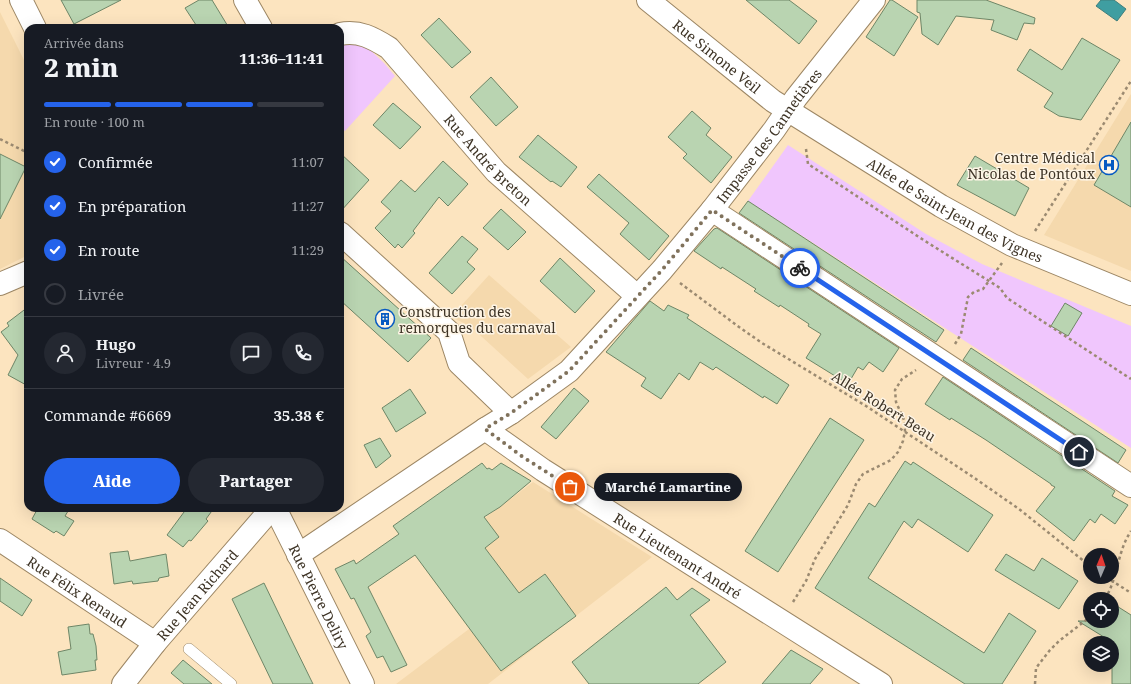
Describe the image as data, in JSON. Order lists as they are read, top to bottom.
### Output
{
  "streets": {
    "street": [
      "Rue Simone Veil",
      "Impasse des Cannetières",
      "Rue André Breton",
      "Allée de Saint-Jean des Vignes",
      "Rue Lieutenant André",
      "Rue Félix Renaud",
      "Rue Jean Richard",
      "Rue Pierre Deliry"
    ],
    "path": ["Allée Robert Beau"]
  },
  "crossings": [
    ["Rue Simone Veil", "Impasse des Cannetières"],
    ["Rue Simone Veil", "Allée de Saint-Jean des Vignes"],
    ["Impasse des Cannetières", "Rue André Breton"],
    ["Impasse des Cannetières", "Allée de Saint-Jean des Vignes"],
    ["Impasse des Cannetières", "Allée Robert Beau"],
    ["Impasse des Cannetières", "Rue Lieutenant André"],
    ["Rue Félix Renaud", "Rue Jean Richard"]
  ],
  "places": {
    "hospital": ["Centre Médical Nicolas de Pontoux"],
    "building": ["Construction des remorques du carnaval"],
    "other": ["Marché Lamartine"]
  },
  "north": "top",
  "page": {
    "heading": ["2 min", "Arrivée dans", "11:36–11:41"],
    "panel": [
      "Hugo",
      "Livreur · 4.9",
      "Commande #6669",
      "35.38 €"
    ],
    "bar": "En route · 100 m",
    "list": [
      ["Confirmée", "11:07"],
      ["En préparation", "11:27"],
      ["En route", "11:29"],
      "Livrée"
    ],
    "buttons": ["Aide", "Partager"],
    "bubble": "Marché Lamartine"
  }
}
